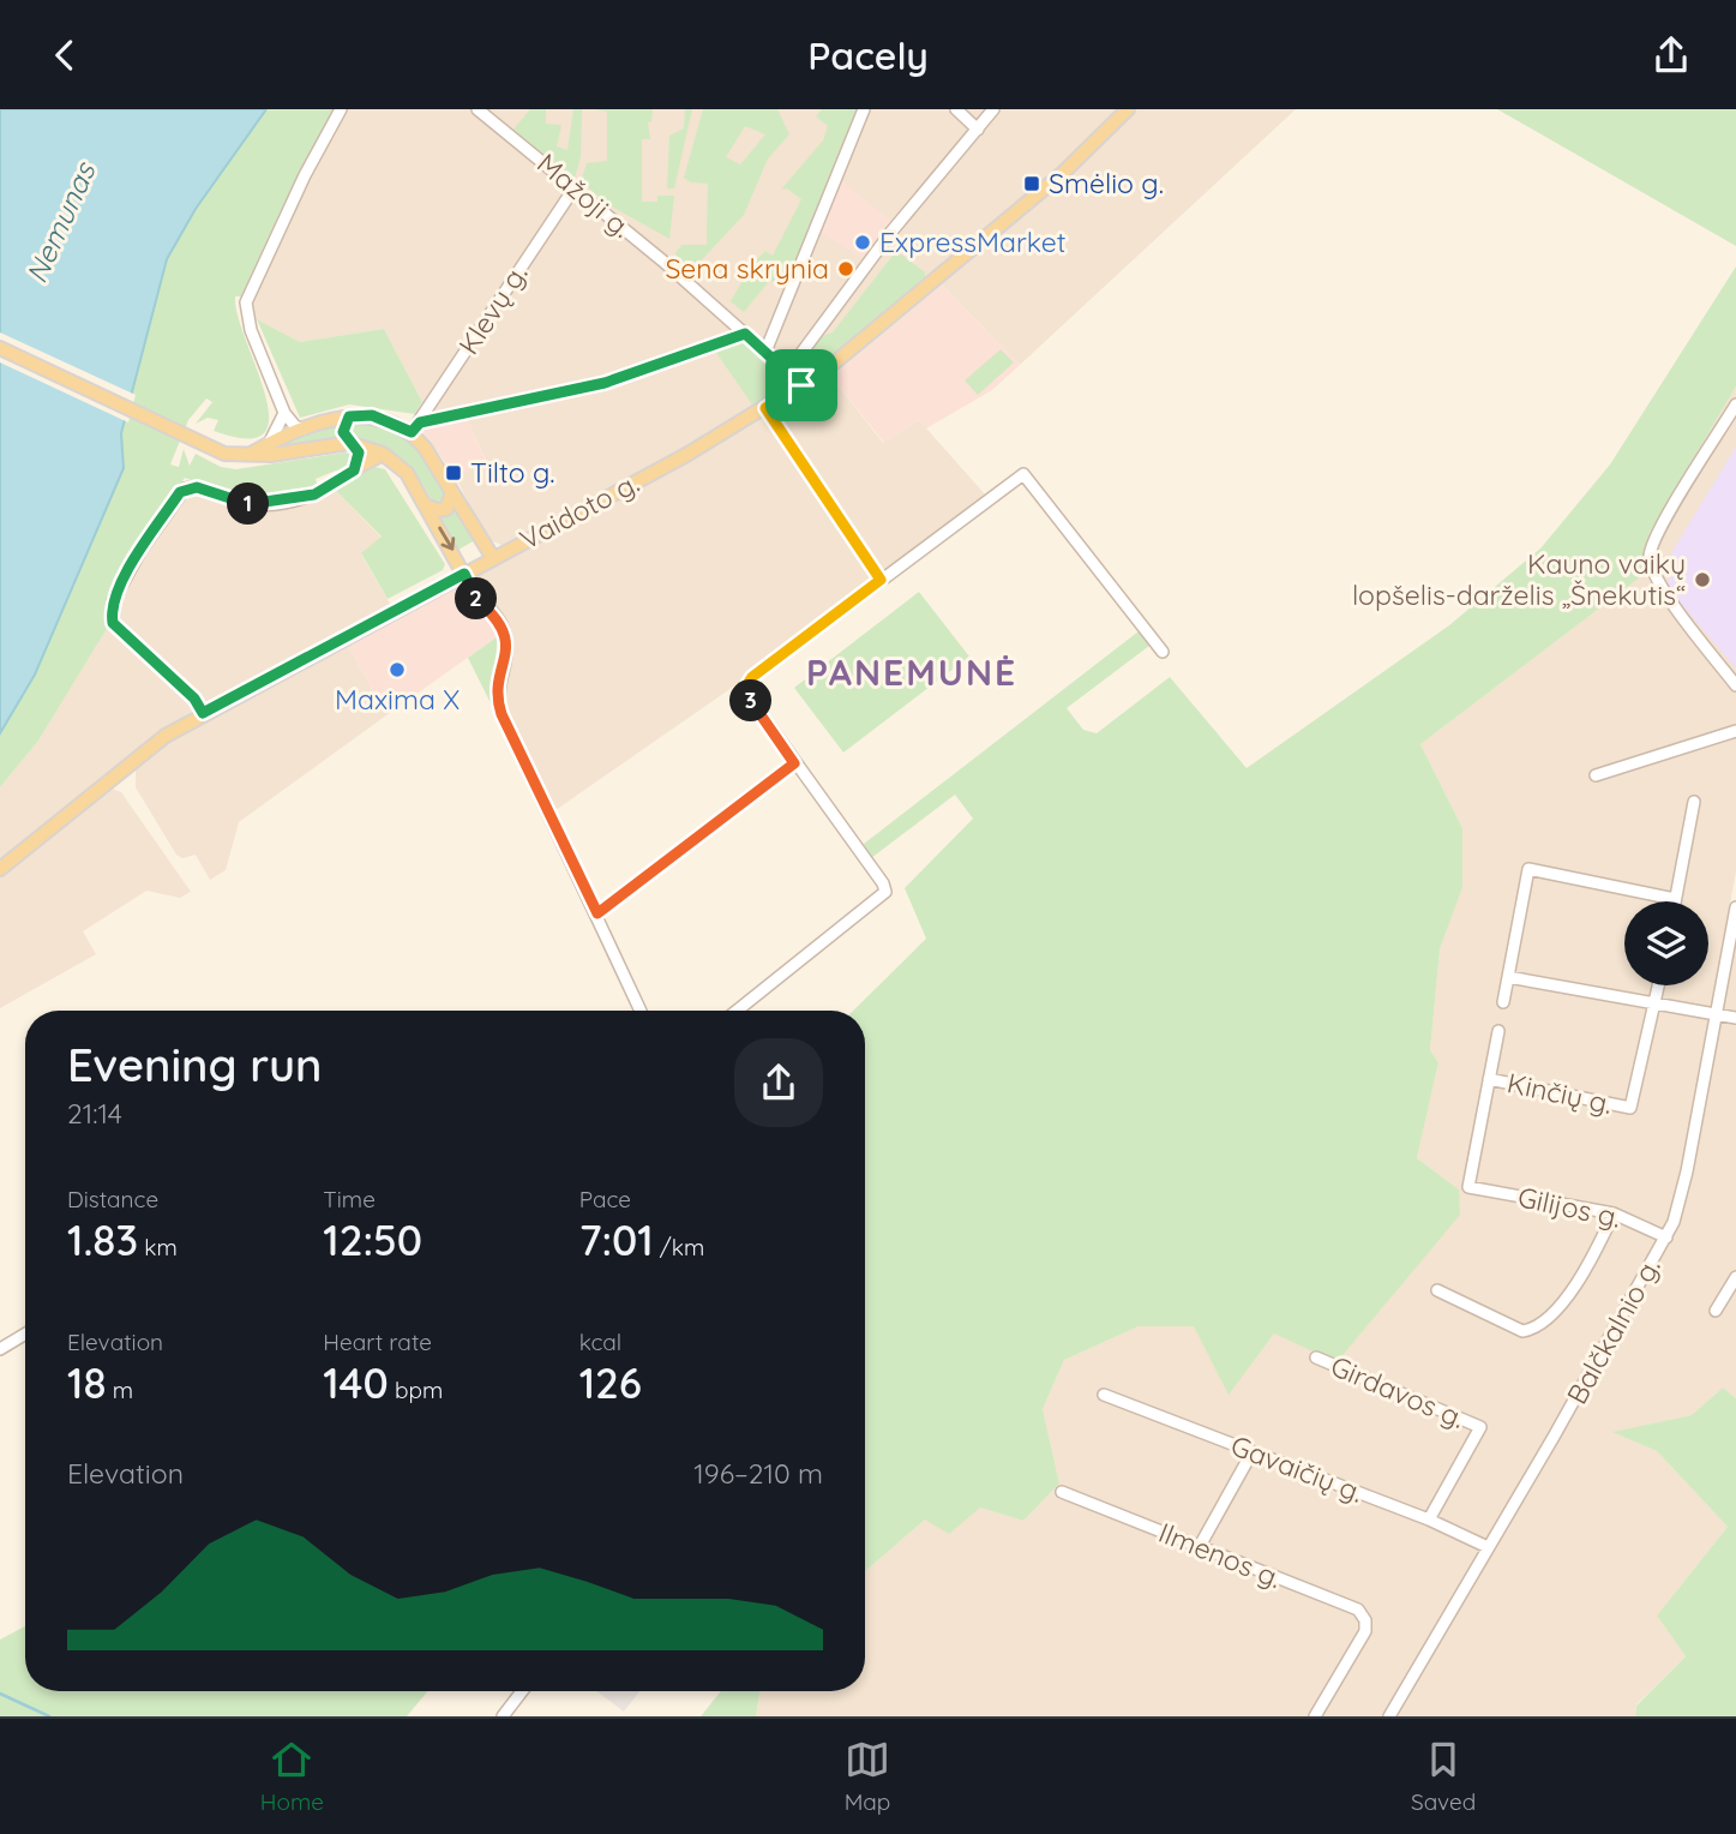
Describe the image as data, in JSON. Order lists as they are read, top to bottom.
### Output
{
  "streets": {
    "main road": ["Vaidoto g."],
    "street": [
      "Mažoji g.",
      "Klevų g.",
      "Kinčių g.",
      "Gilijos g.",
      "Balčkalnio g.",
      "Girdavos g.",
      "Gavaičių g.",
      "Ilmenos g."
    ]
  },
  "crossings": [
    ["Mažoji g.", "Klevų g."],
    ["Mažoji g.", "Vaidoto g."],
    ["Kinčių g.", "Gilijos g."],
    ["Gilijos g.", "Balčkalnio g."],
    ["Balčkalnio g.", "Gavaičių g."],
    ["Girdavos g.", "Gavaičių g."]
  ],
  "districts": ["PANEMUNĖ"],
  "water": ["Nemunas"],
  "places": {
    "transit": ["Smėlio g.", "Tilto g."],
    "other": [
      "ExpressMarket",
      "Sena skrynia",
      "Kauno vaikų lopšelis-darželis „Šnekutis“",
      "Maxima X"
    ]
  },
  "page": {
    "header": "Pacely",
    "pins": ["1", "2", "3"],
    "heading": ["Evening run", "21:14"],
    "stats": [
      ["Distance", "1.83 km"],
      ["Time", "12:50"],
      ["Pace", "7:01 /km"],
      ["Elevation", "18 m"],
      ["Heart rate", "140 bpm"],
      ["kcal", "126"]
    ],
    "chart": ["Elevation", "196–210 m"],
    "tabs": ["Home", "Map", "Saved"]
  }
}
